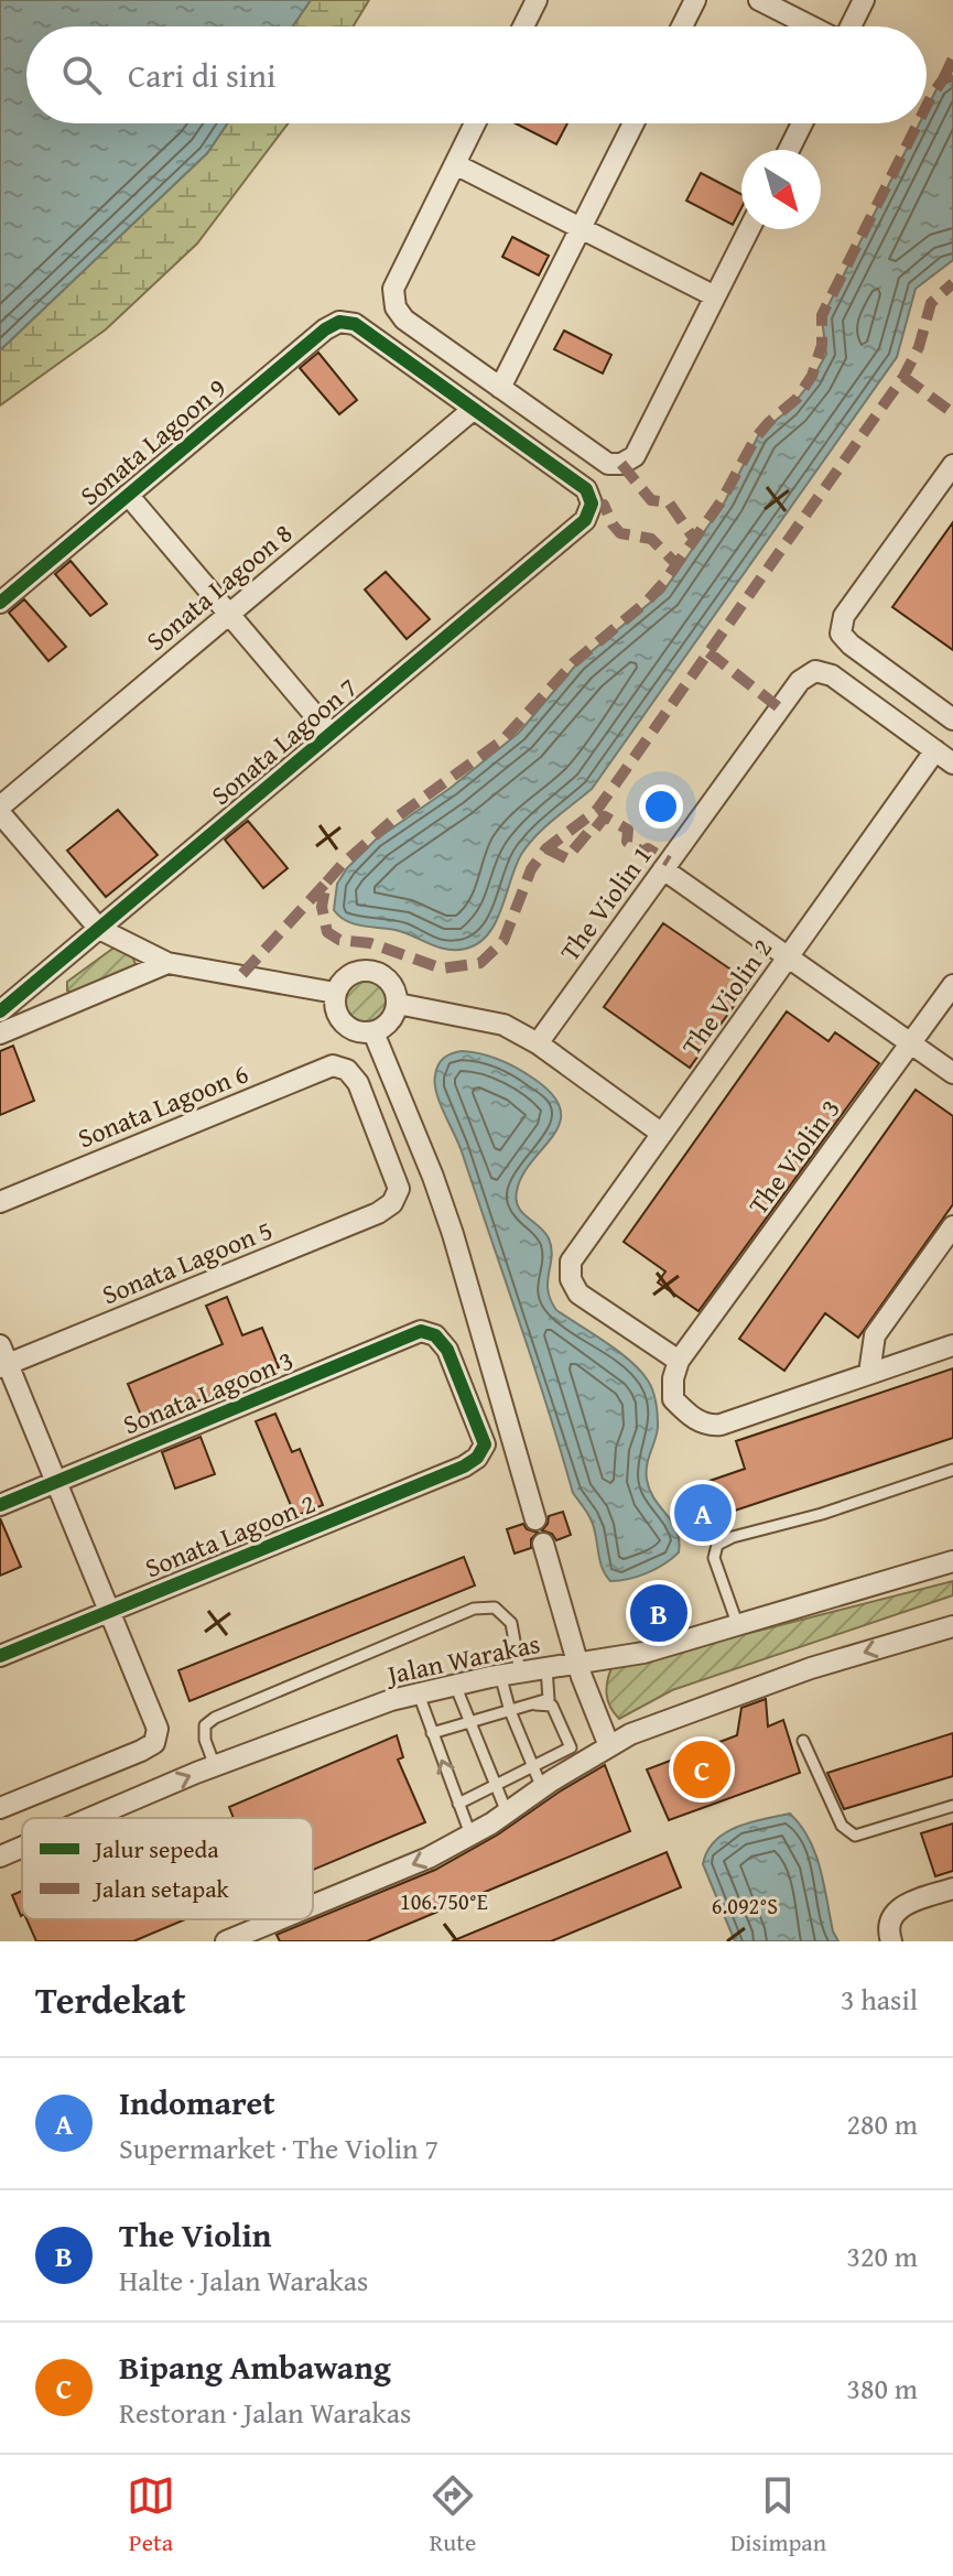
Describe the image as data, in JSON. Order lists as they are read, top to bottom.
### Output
{
  "streets": {
    "street": [
      "Sonata Lagoon 9",
      "Sonata Lagoon 8",
      "Sonata Lagoon 7",
      "The Violin 1",
      "The Violin 2",
      "Sonata Lagoon 6",
      "The Violin 3",
      "Sonata Lagoon 5",
      "Sonata Lagoon 3",
      "Sonata Lagoon 2",
      "Jalan Warakas"
    ]
  },
  "crossings": [
    ["Sonata Lagoon 9", "Sonata Lagoon 8"],
    ["Sonata Lagoon 9", "Sonata Lagoon 7"],
    ["Sonata Lagoon 8", "Sonata Lagoon 7"],
    ["The Violin 1", "The Violin 2"],
    ["The Violin 2", "The Violin 3"],
    ["Sonata Lagoon 6", "Sonata Lagoon 5"],
    ["Sonata Lagoon 3", "Sonata Lagoon 2"]
  ],
  "legend": ["Jalur sepeda", "Jalan setapak"],
  "north": "bottom right",
  "page": {
    "search": "Cari di sini",
    "pins": ["A", "B", "C"],
    "heading": ["Terdekat", "3 hasil"],
    "list": [
      {
        "mark": "A",
        "name": "Indomaret",
        "note": "Supermarket · The Violin 7",
        "value": "280 m"
      },
      {
        "mark": "B",
        "name": "The Violin",
        "note": "Halte · Jalan Warakas",
        "value": "320 m"
      },
      {
        "mark": "C",
        "name": "Bipang Ambawang",
        "note": "Restoran · Jalan Warakas",
        "value": "380 m"
      }
    ],
    "nav": ["Peta", "Rute", "Disimpan"]
  },
  "coordinates": ["106.750°E", "6.092°S"]
}
